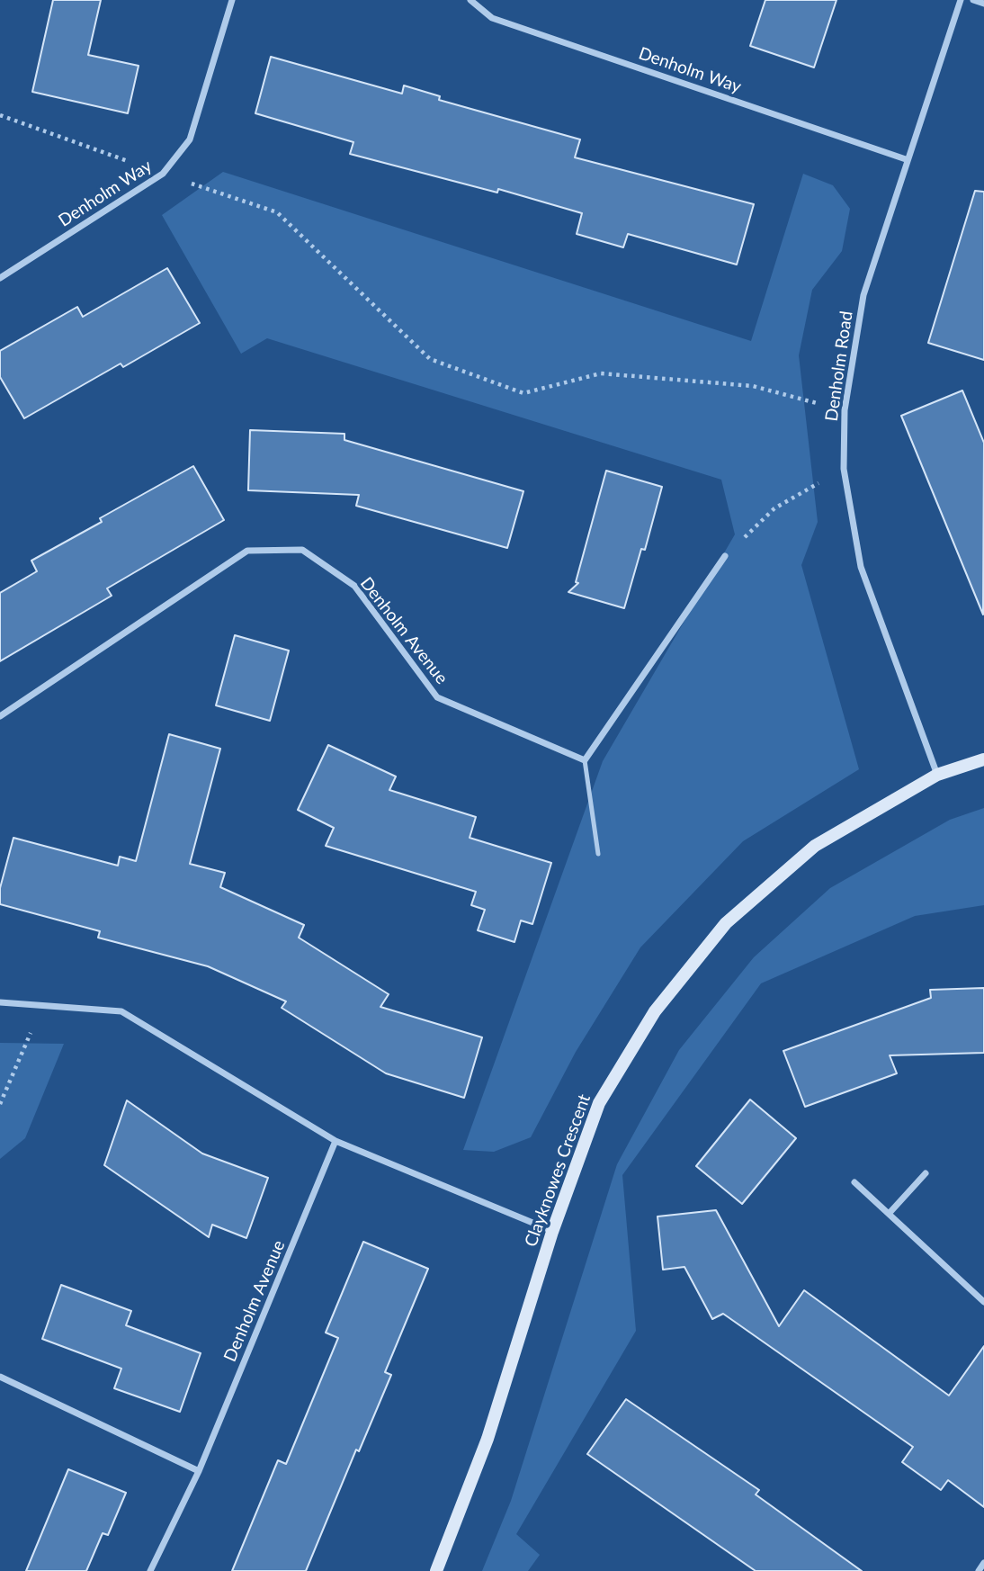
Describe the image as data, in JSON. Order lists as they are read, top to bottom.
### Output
{
  "streets": {
    "street": [
      "Denholm Way",
      "Denholm Road",
      "Denholm Avenue",
      "Clayknowes Crescent"
    ]
  },
  "crossings": [
    ["Denholm Way", "Denholm Road"],
    ["Denholm Road", "Clayknowes Crescent"]
  ]
}
